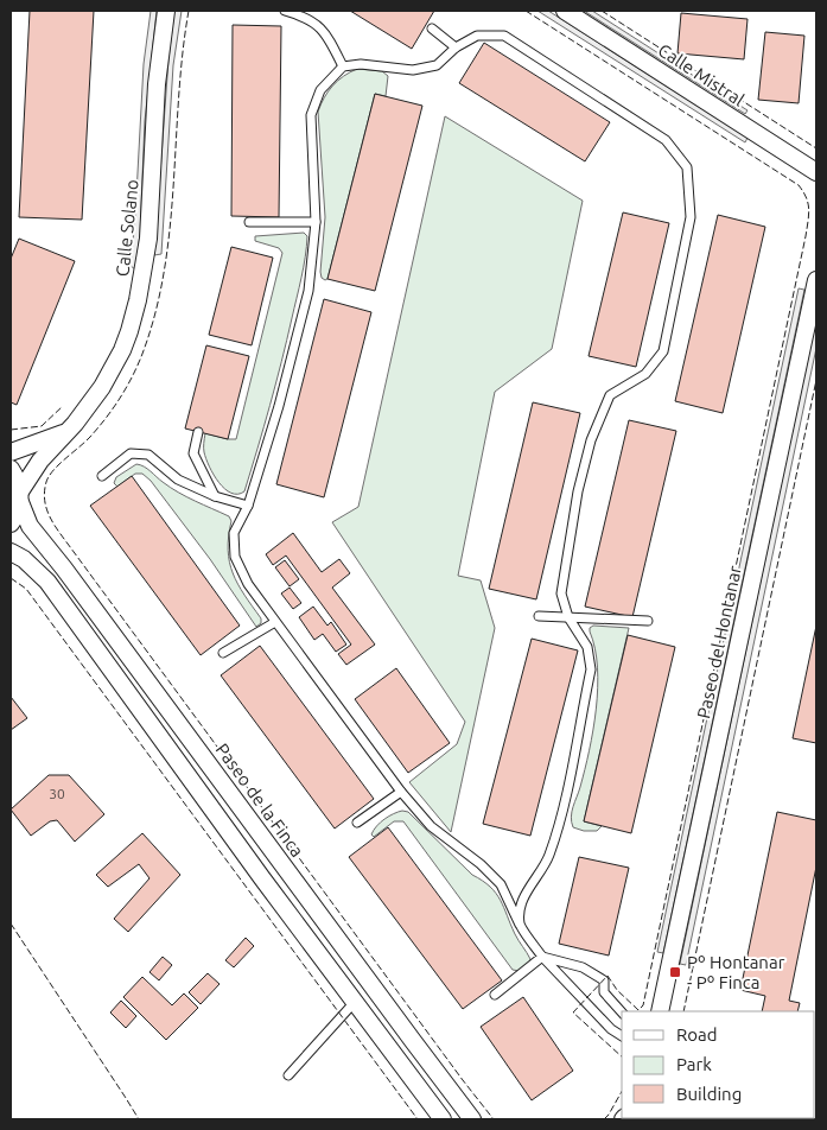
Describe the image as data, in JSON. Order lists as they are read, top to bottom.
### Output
{
  "streets": {
    "street": [
      "Calle Mistral",
      "Calle Solano",
      "Paseo del Hontanar",
      "Paseo de la Finca"
    ]
  },
  "crossings": [
    ["Calle Solano", "Paseo de la Finca"]
  ],
  "places": {
    "transit": ["Pº Hontanar - Pº Finca"]
  },
  "house_numbers": ["30"],
  "legend": ["Road", "Park", "Building"]
}
